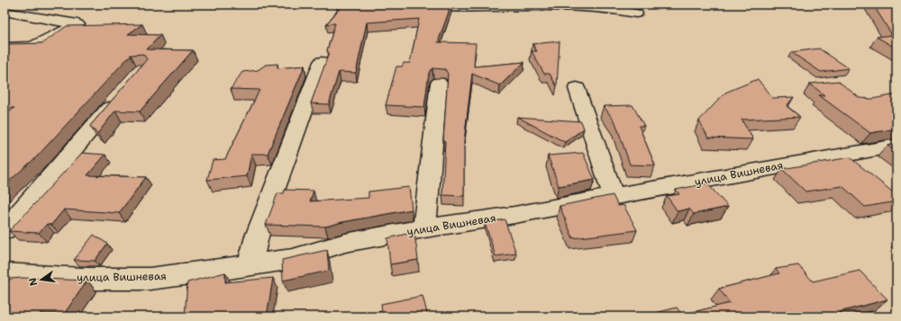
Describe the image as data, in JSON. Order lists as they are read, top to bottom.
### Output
{
  "streets": {
    "street": ["улица Вишневая"]
  },
  "north": "left"
}
